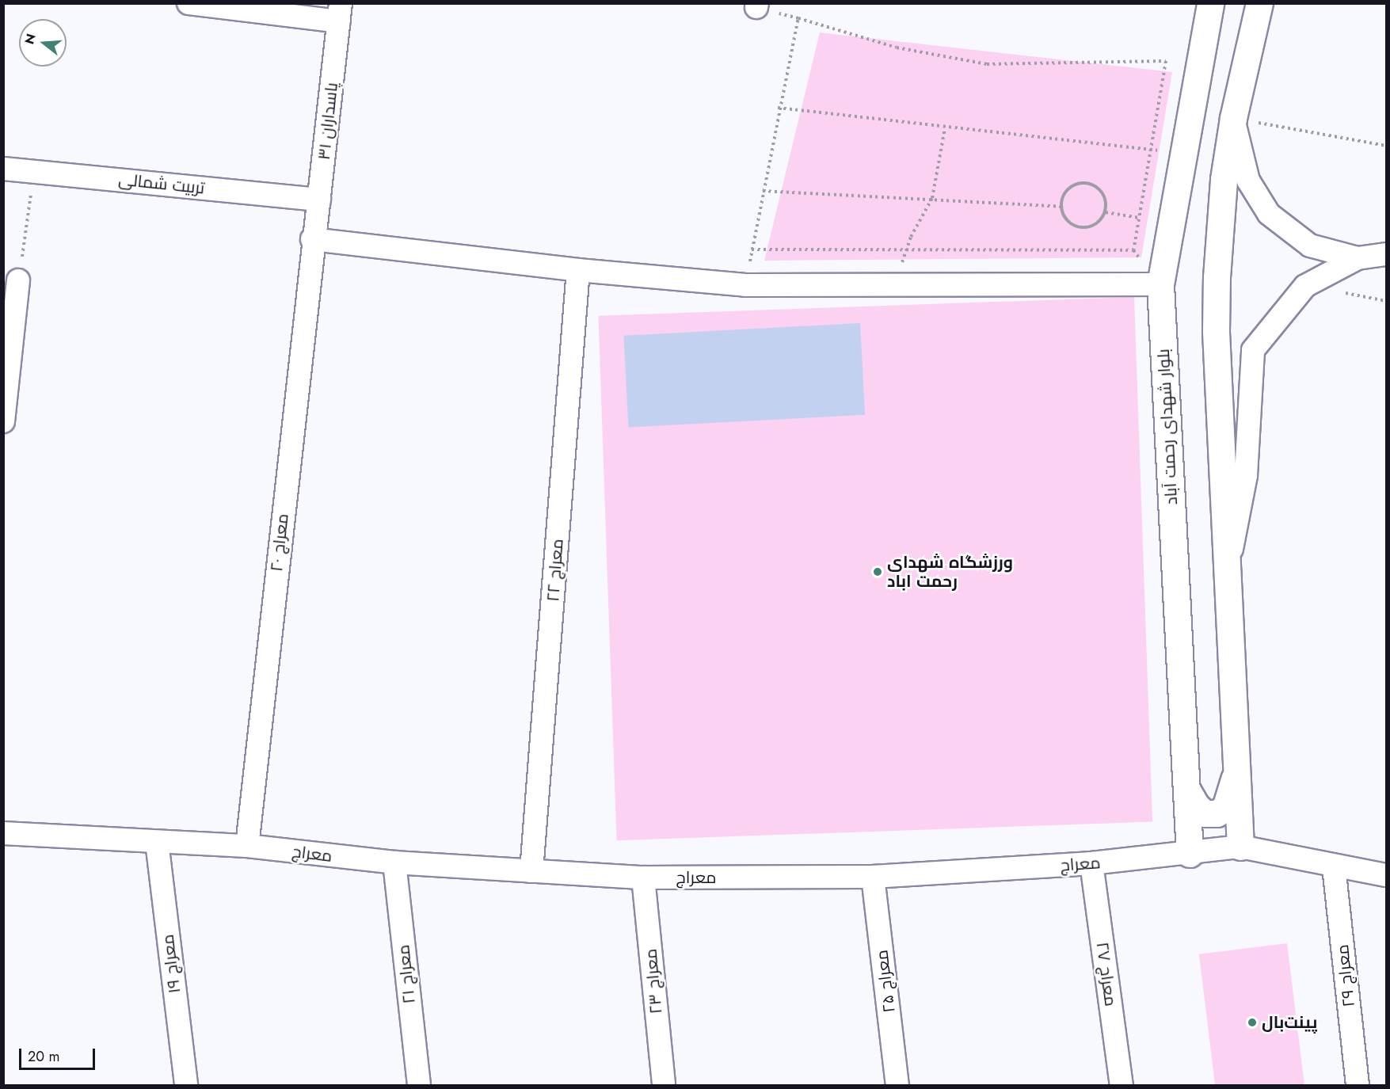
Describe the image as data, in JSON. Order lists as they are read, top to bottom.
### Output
{
  "streets": {
    "street": [
      "پاسداران ۳۱",
      "تربیت شمالی",
      "بلوار شهدای رحمت آباد",
      "معراج ۲۰",
      "معراج ۲۲",
      "معراج",
      "معراج ۱۹",
      "معراج ۲۱",
      "معراج ۲۷",
      "معراج ۲۹",
      "معراج ۲۳",
      "معراج ۲۵"
    ]
  },
  "crossings": [
    ["پاسداران ۳۱", "تربیت شمالی"],
    ["پاسداران ۳۱", "معراج ۲۰"],
    ["بلوار شهدای رحمت آباد", "معراج"],
    ["معراج ۲۰", "معراج"],
    ["معراج ۲۲", "معراج"],
    ["معراج", "معراج ۱۹"],
    ["معراج", "معراج ۲۱"],
    ["معراج", "معراج ۲۷"],
    ["معراج", "معراج ۲۹"],
    ["معراج", "معراج ۲۳"],
    ["معراج", "معراج ۲۵"]
  ],
  "places": ["ورزشگاه شهدای رحمت اباد", "پینت‌بال"],
  "scale_bar": "20 m",
  "north": "left"
}
